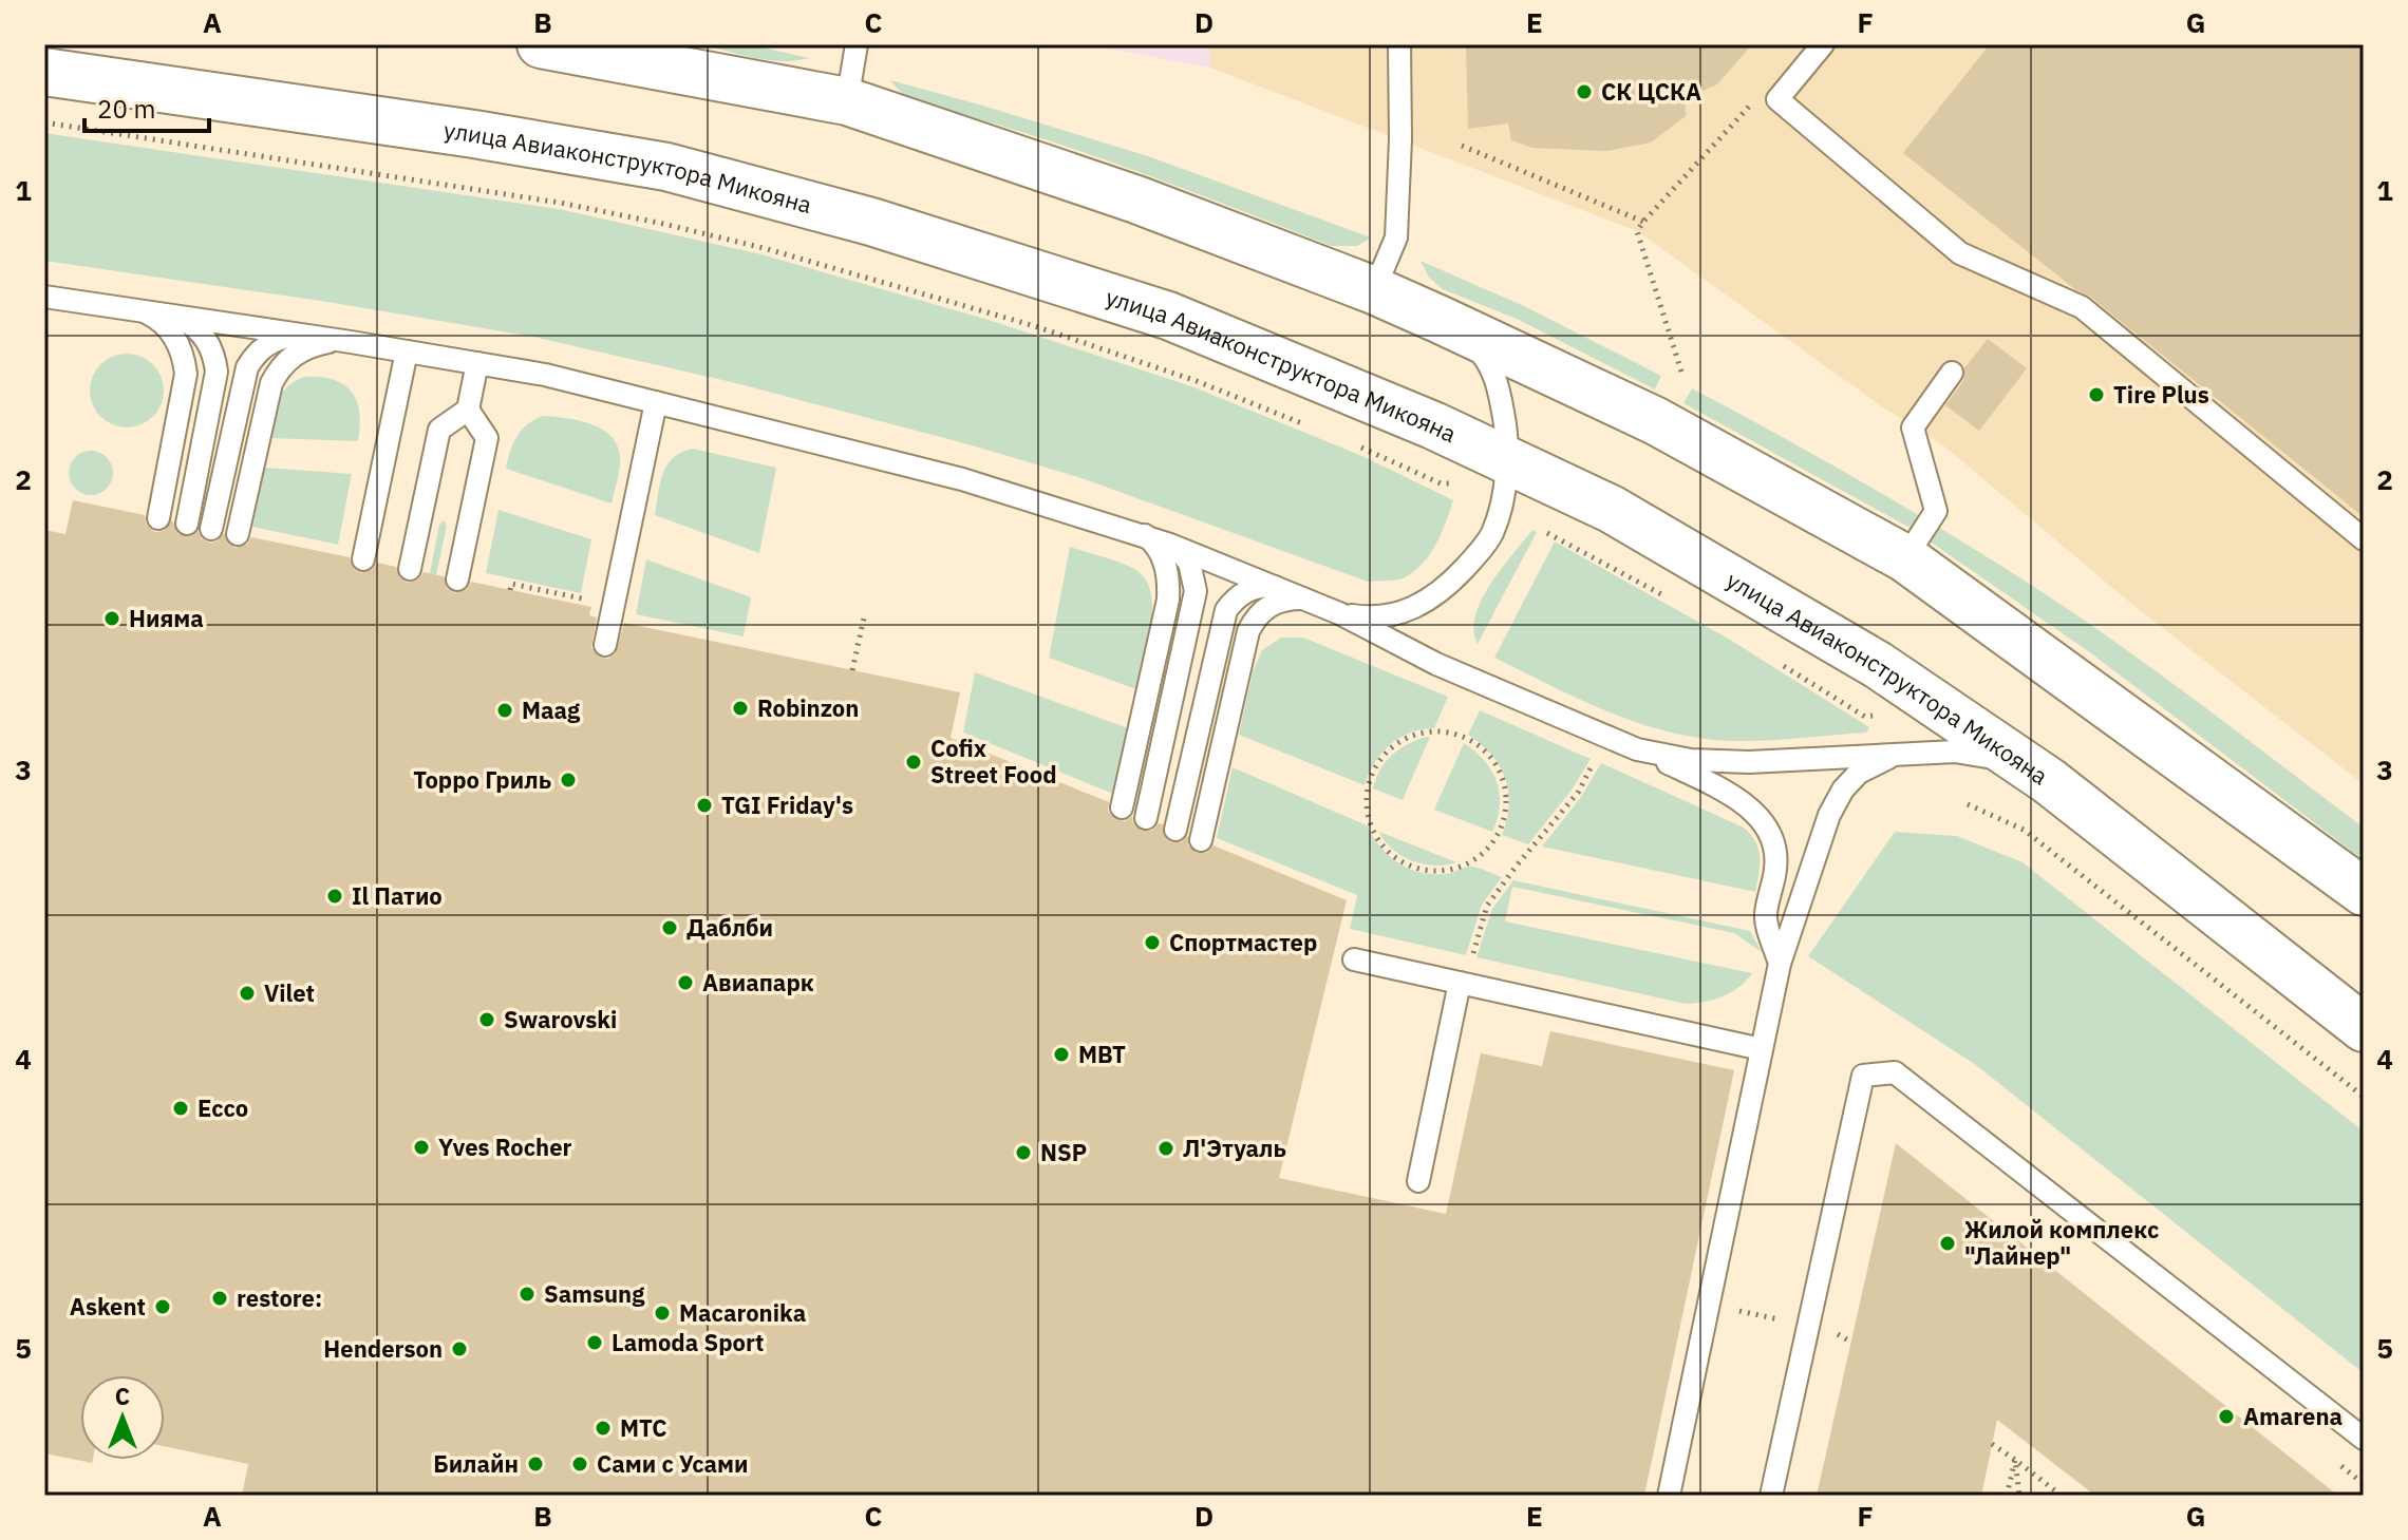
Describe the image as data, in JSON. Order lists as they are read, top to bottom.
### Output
{
  "streets": {
    "street": ["улица Авиаконструктора Микояна"]
  },
  "places": [
    "СК ЦСКА",
    "Tire Plus",
    "Нияма",
    "Robinzon",
    "Maag",
    "Cofix Street Food",
    "Торро Гриль",
    "TGI Friday's",
    "Il Патио",
    "Даблби",
    "Спортмастер",
    "Авиапарк",
    "Vilet",
    "Swarovski",
    "МВТ",
    "Ecco",
    "Yves Rocher",
    "Л'Этуаль",
    "NSP",
    "Жилой комплекс \"Лайнер\"",
    "Samsung",
    "restore:",
    "Askent",
    "Macaronika",
    "Lamoda Sport",
    "Henderson",
    "Amarena",
    "МТС",
    "Билайн",
    "Сами с Усами"
  ],
  "scale_bar": "20 m",
  "north": "top",
  "grid": {
    "columns": [
      "A",
      "B",
      "C",
      "D",
      "E",
      "F",
      "G"
    ],
    "rows": [
      "1",
      "2",
      "3",
      "4",
      "5"
    ]
  }
}
